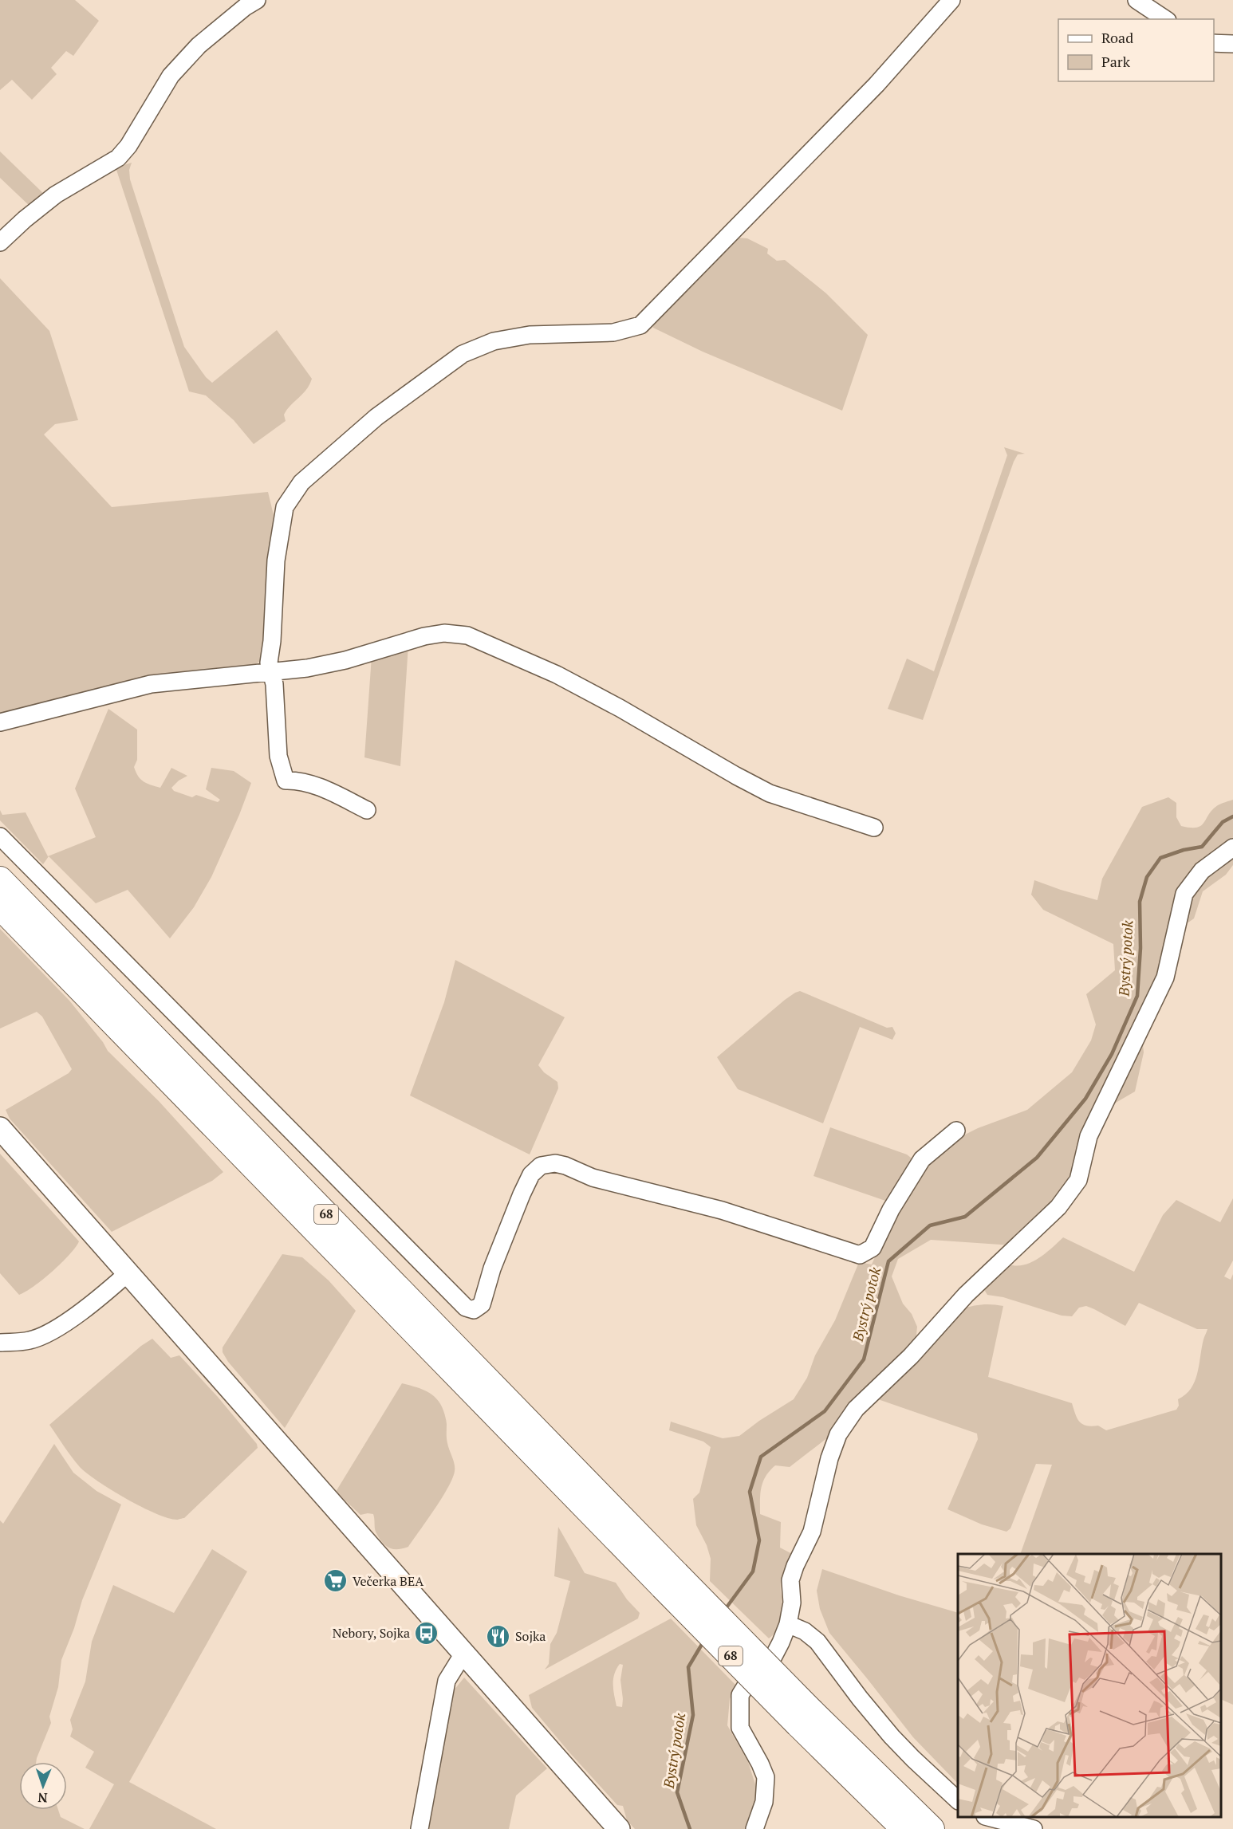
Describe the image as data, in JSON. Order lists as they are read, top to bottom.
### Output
{
  "streets": {
    "highway": ["68"]
  },
  "water": ["Bystrý potok"],
  "places": {
    "supermarket": ["Večerka BEA"],
    "bus stop": ["Nebory, Sojka"],
    "restaurant": ["Sojka"]
  },
  "legend": ["Road", "Park"],
  "north": "bottom"
}
